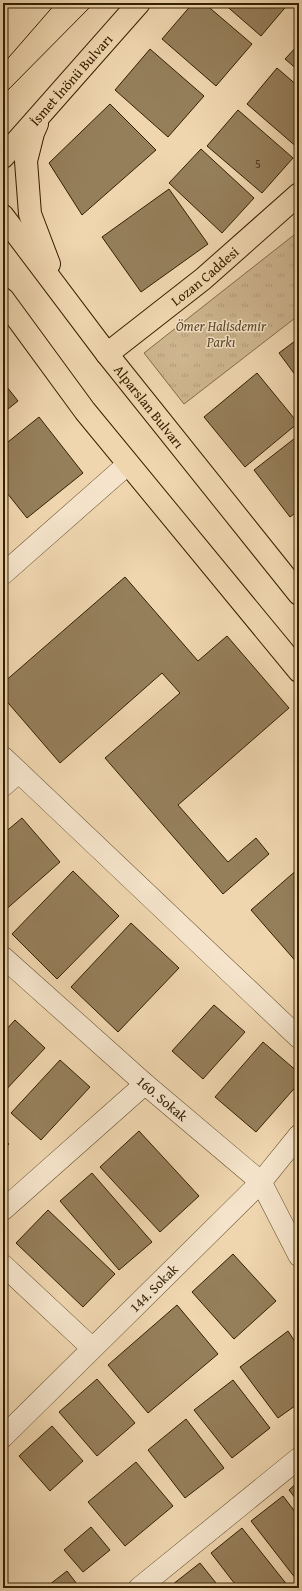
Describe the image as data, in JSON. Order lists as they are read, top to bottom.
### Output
{
  "streets": {
    "main road": ["İsmet İnönü Bulvarı", "Lozan Caddesi", "Alparslan Bulvarı"],
    "street": ["160. Sokak", "144. Sokak"]
  },
  "crossings": [
    ["Lozan Caddesi", "Alparslan Bulvarı"],
    ["160. Sokak", "144. Sokak"]
  ],
  "parks": ["Ömer Halisdemir Parkı"],
  "house_numbers": ["5"]
}
